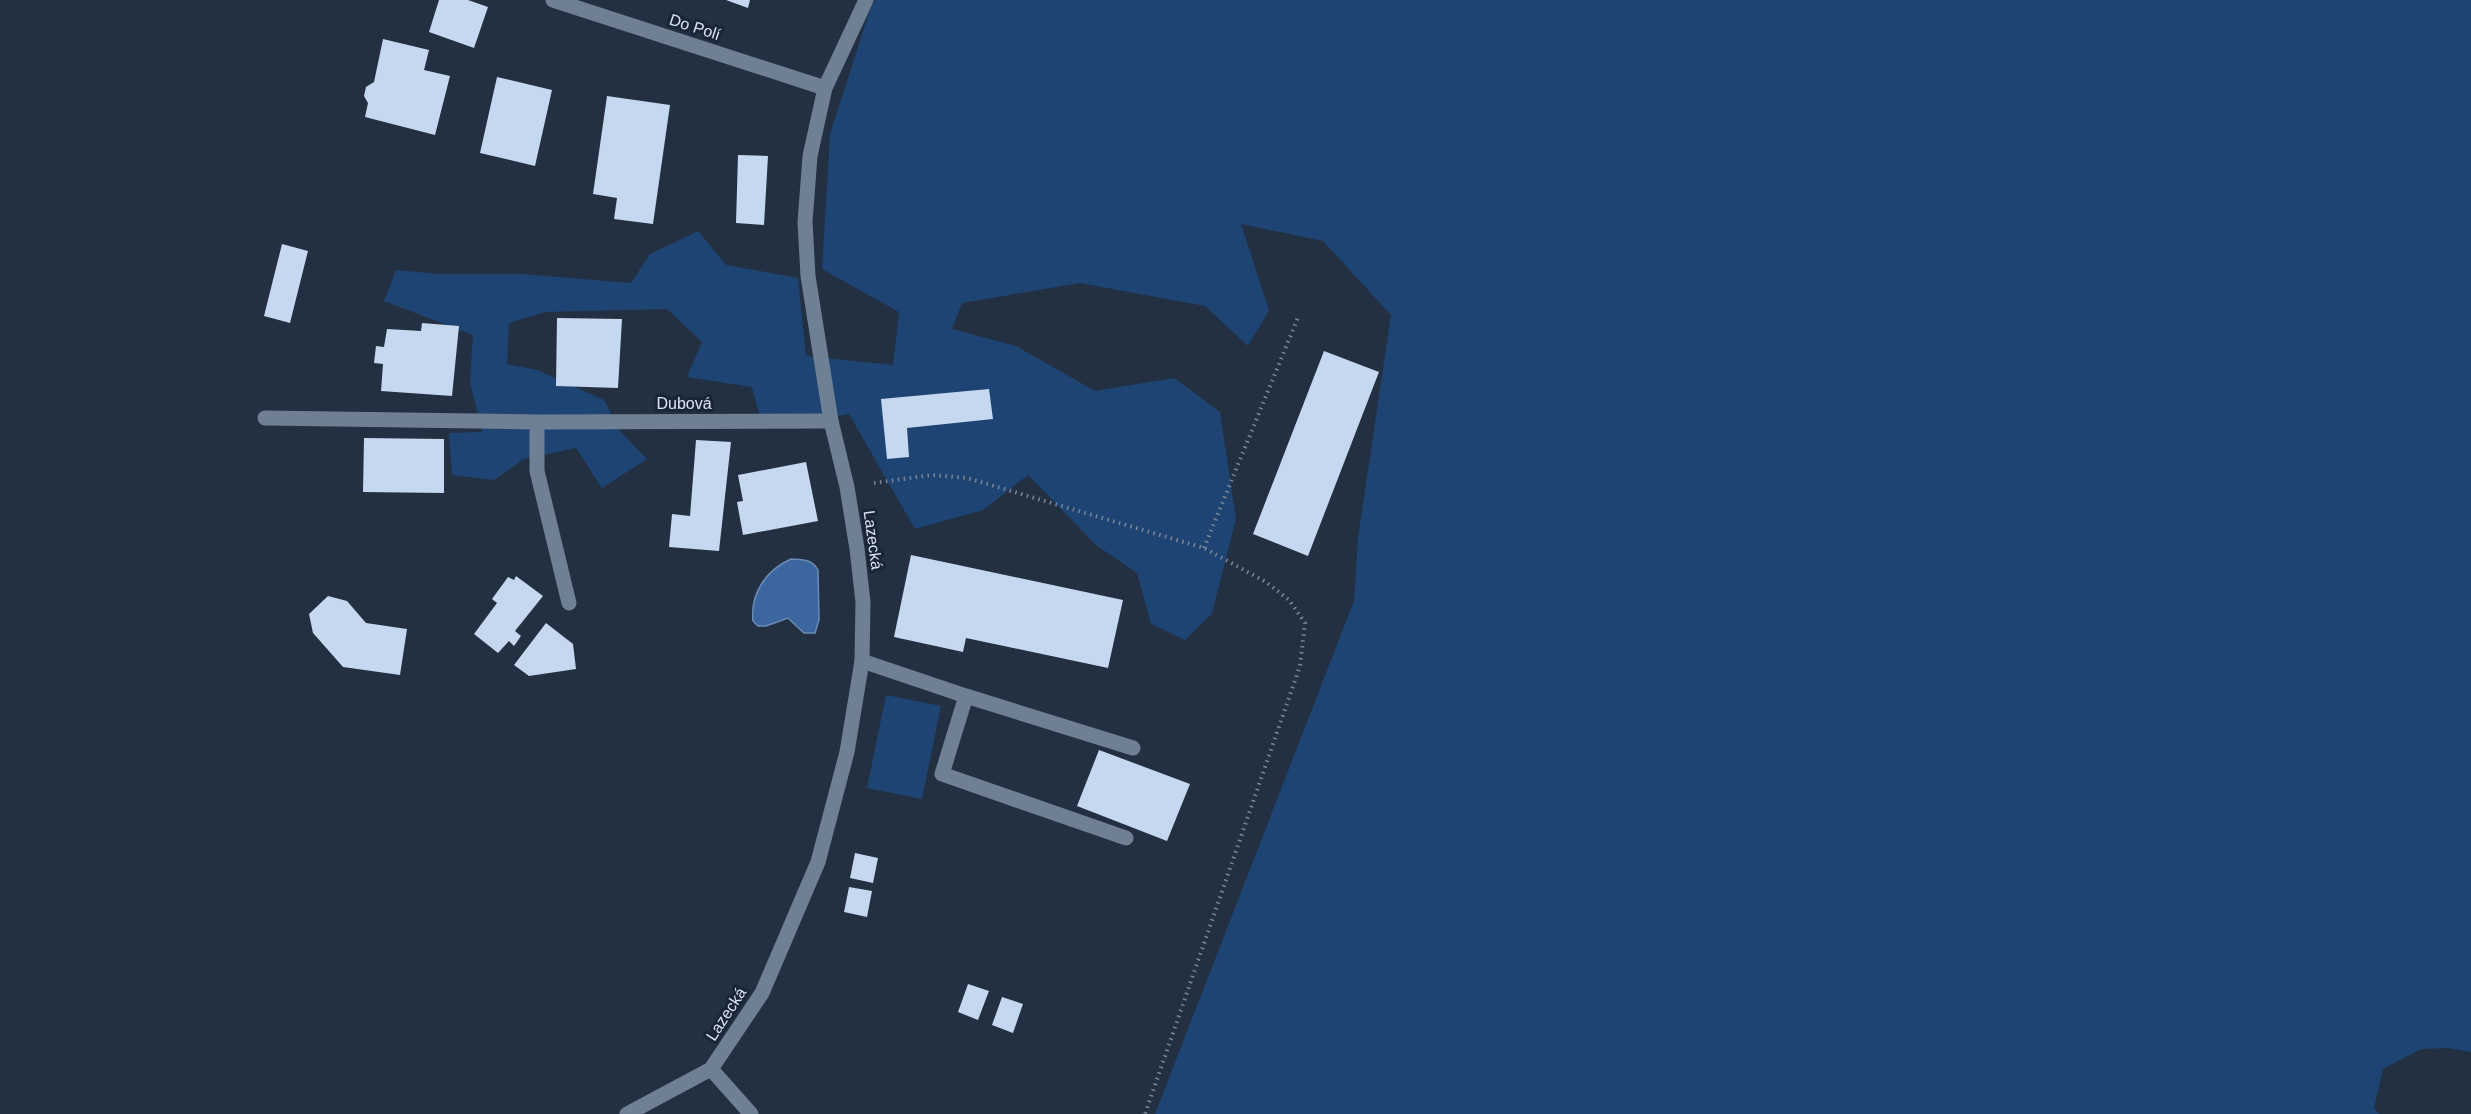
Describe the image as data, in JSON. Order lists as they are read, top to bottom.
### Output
{
  "streets": {
    "street": ["Do Polí", "Dubová", "Lazecká"]
  },
  "crossings": [
    ["Do Polí", "Lazecká"],
    ["Dubová", "Lazecká"]
  ]
}
